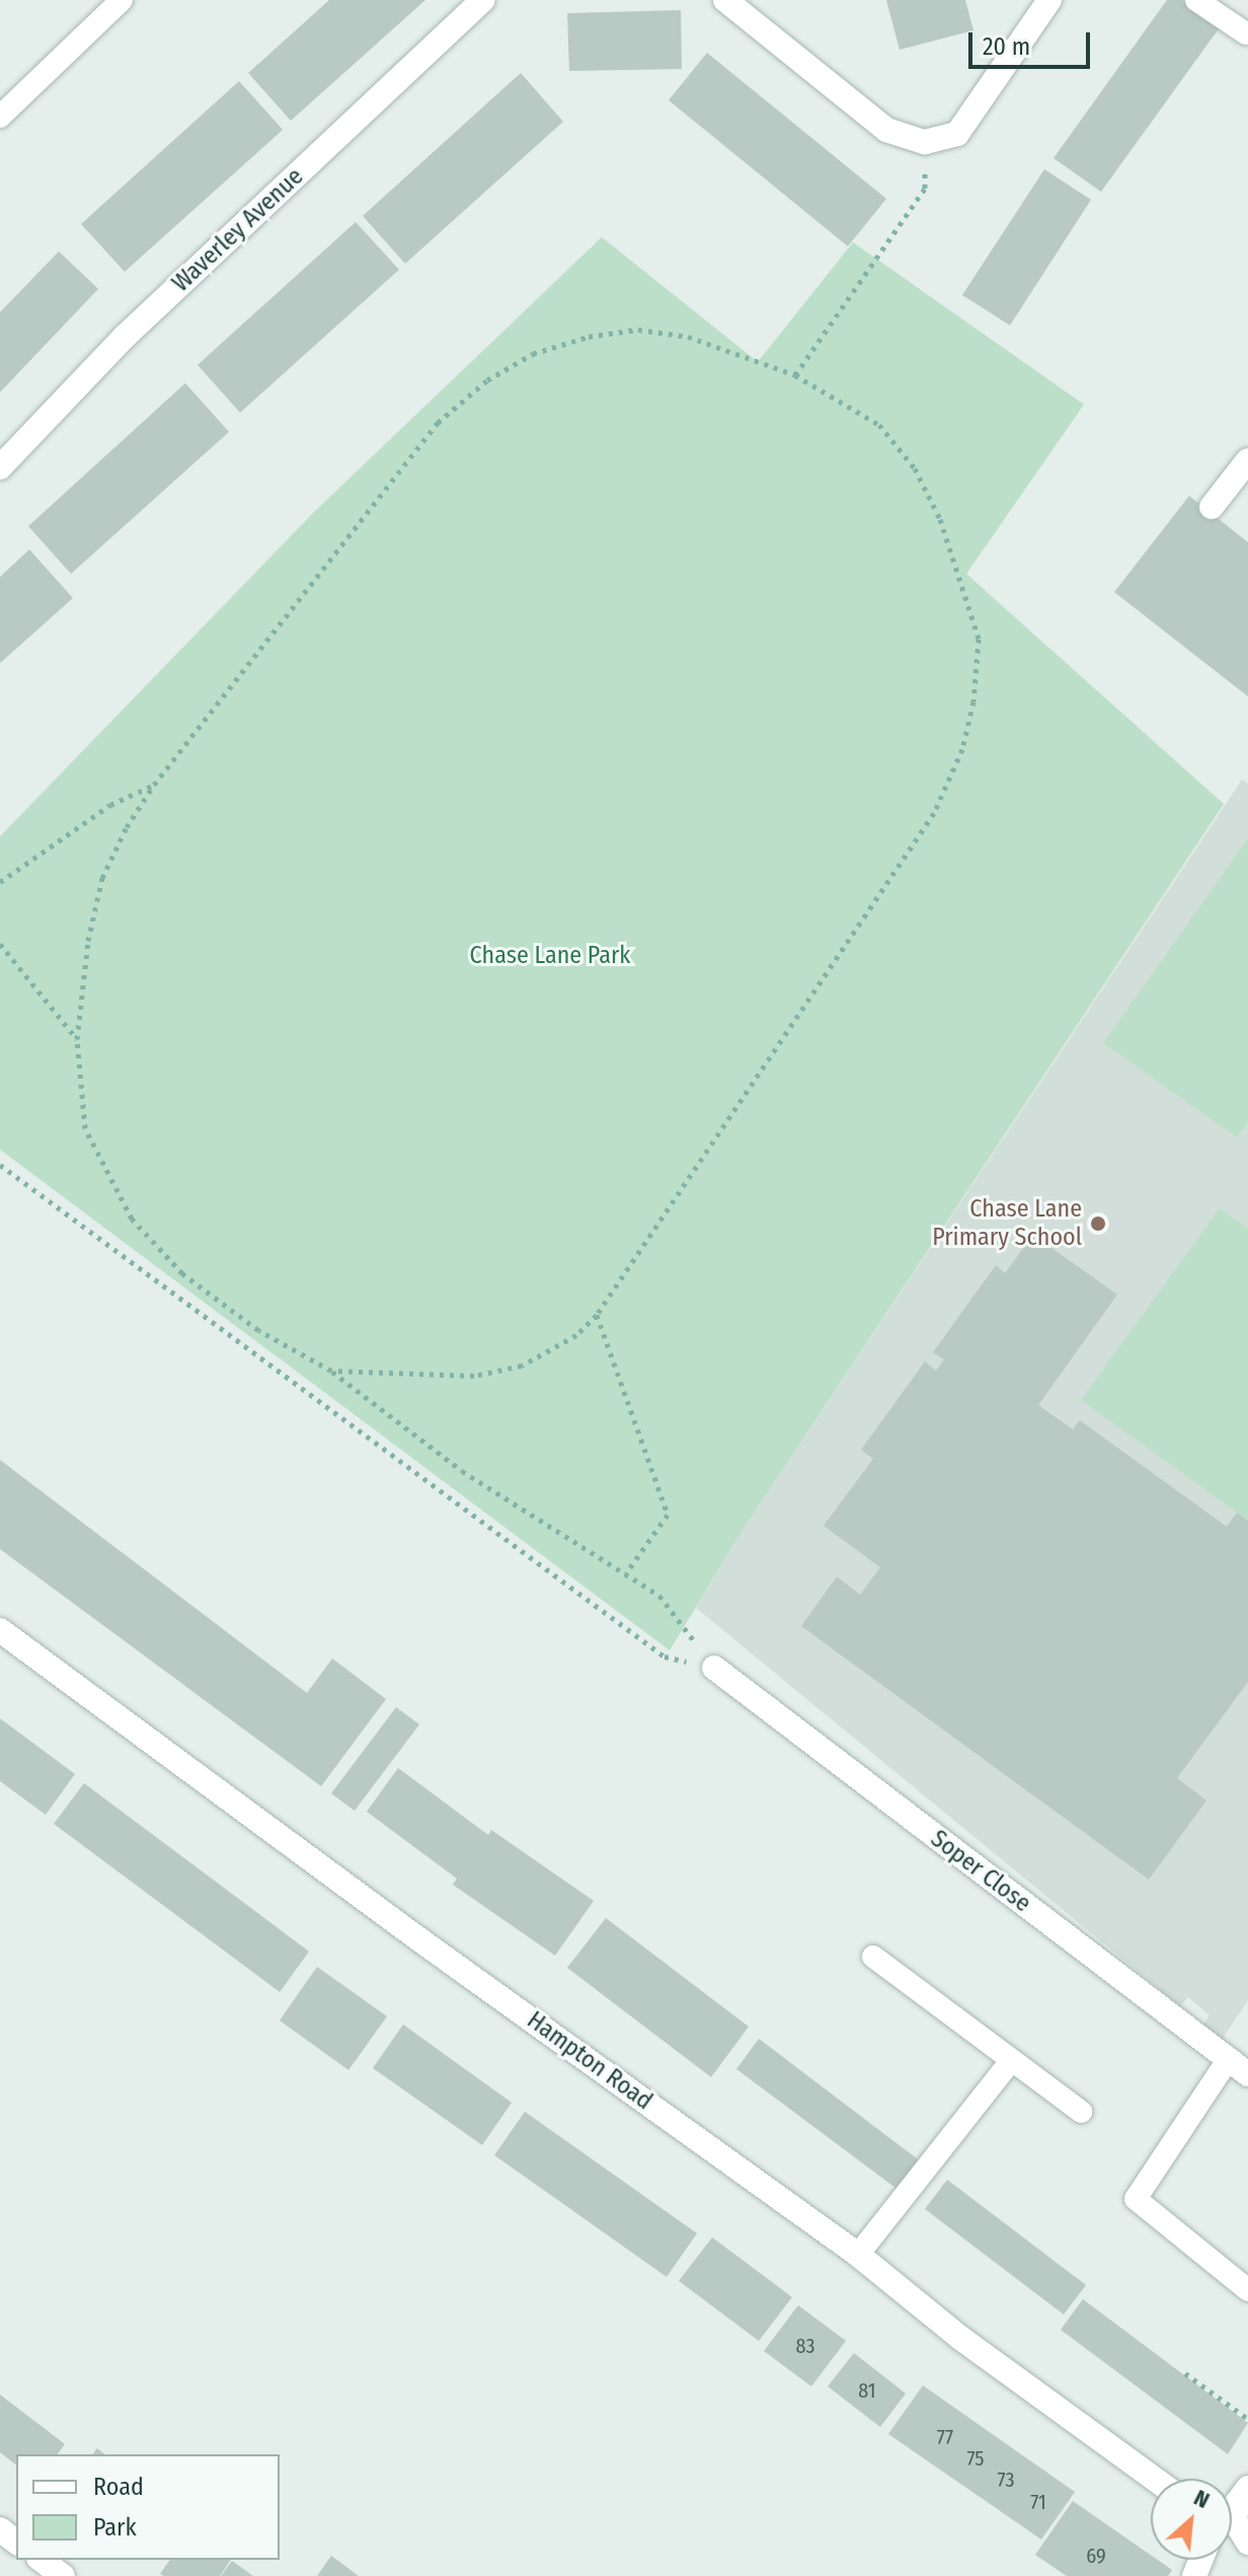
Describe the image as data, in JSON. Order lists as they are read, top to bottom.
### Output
{
  "streets": {
    "street": ["Waverley Avenue", "Soper Close", "Hampton Road"]
  },
  "parks": ["Chase Lane Park"],
  "places": ["Chase Lane Primary School"],
  "house_numbers": [
    "83",
    "81",
    "77",
    "75",
    "73",
    "71",
    "69"
  ],
  "legend": ["Road", "Park"],
  "scale_bar": "20 m",
  "north": "top right"
}
